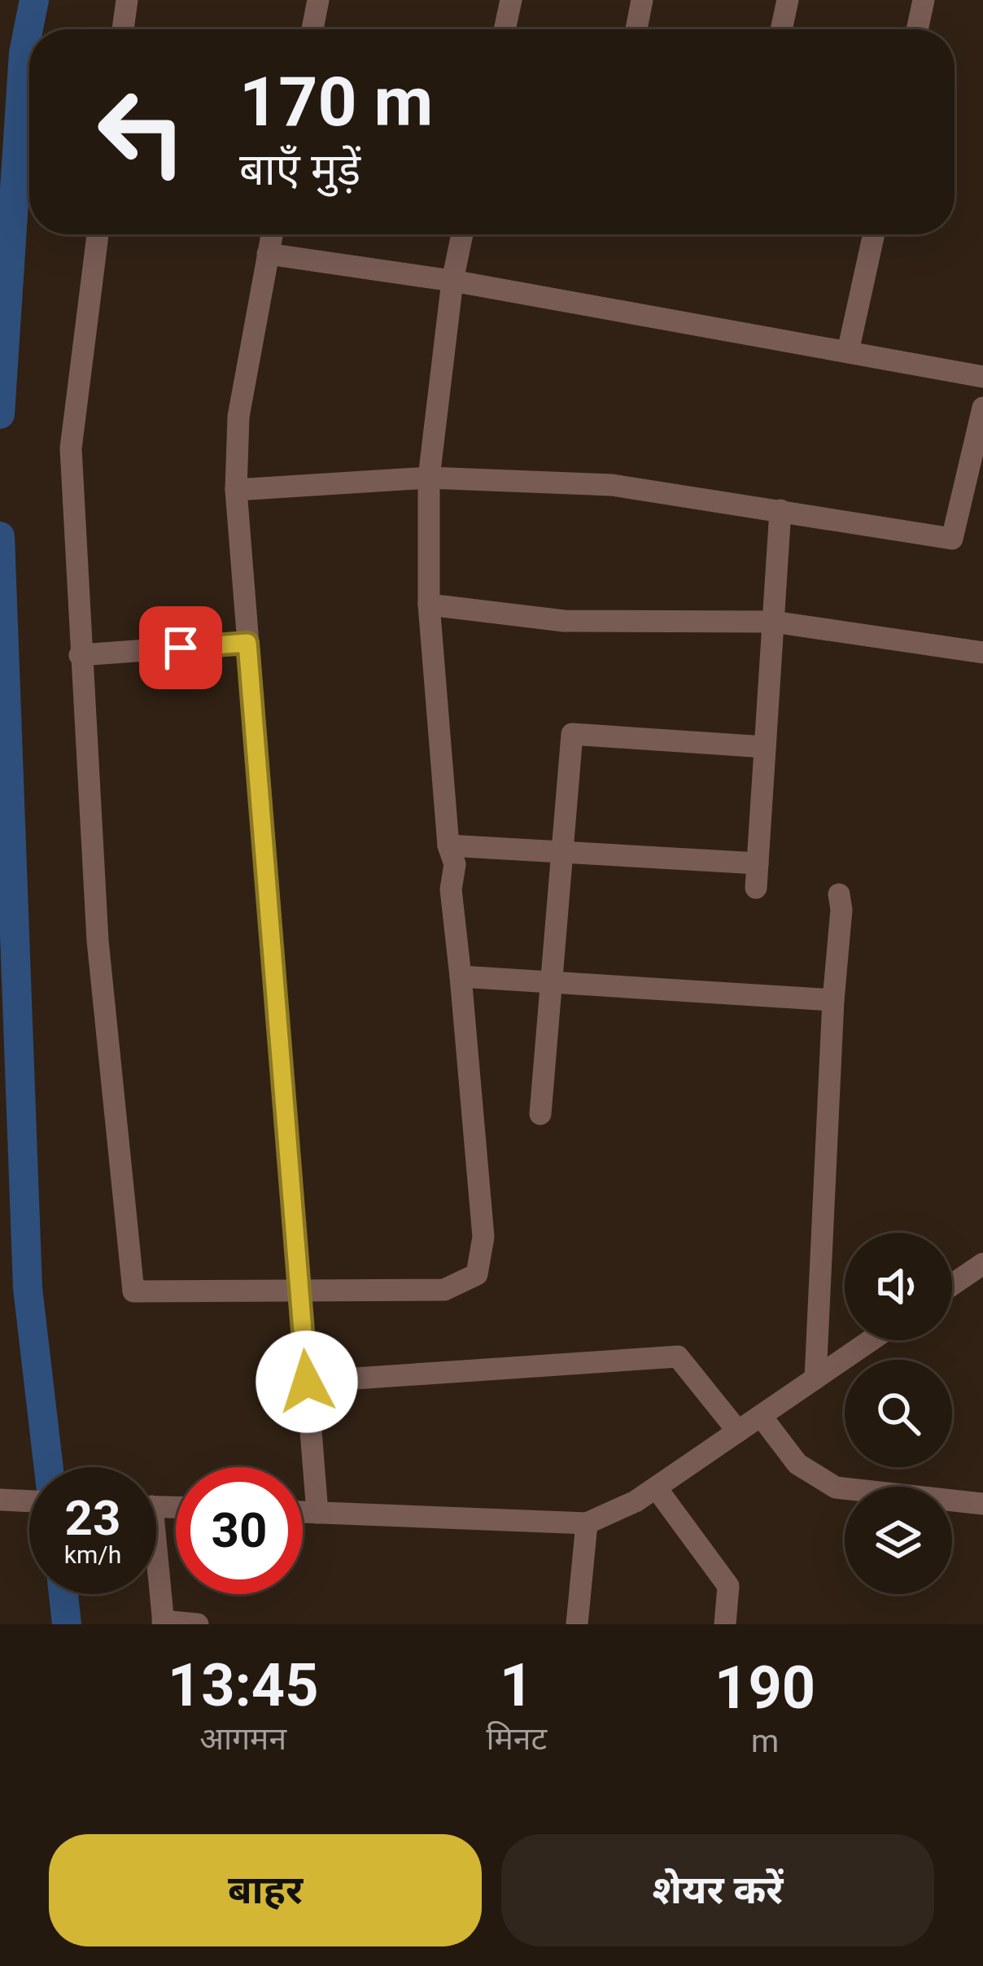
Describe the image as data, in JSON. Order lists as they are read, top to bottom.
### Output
{
  "page": {
    "turn": ["170 m", "बाएँ मुड़ें"],
    "speed": "23 km/h",
    "limit": "30",
    "eta": [
      "13:45",
      "आगमन",
      "1",
      "मिनट",
      "190",
      "m"
    ],
    "buttons": ["बाहर", "शेयर करें"]
  }
}
